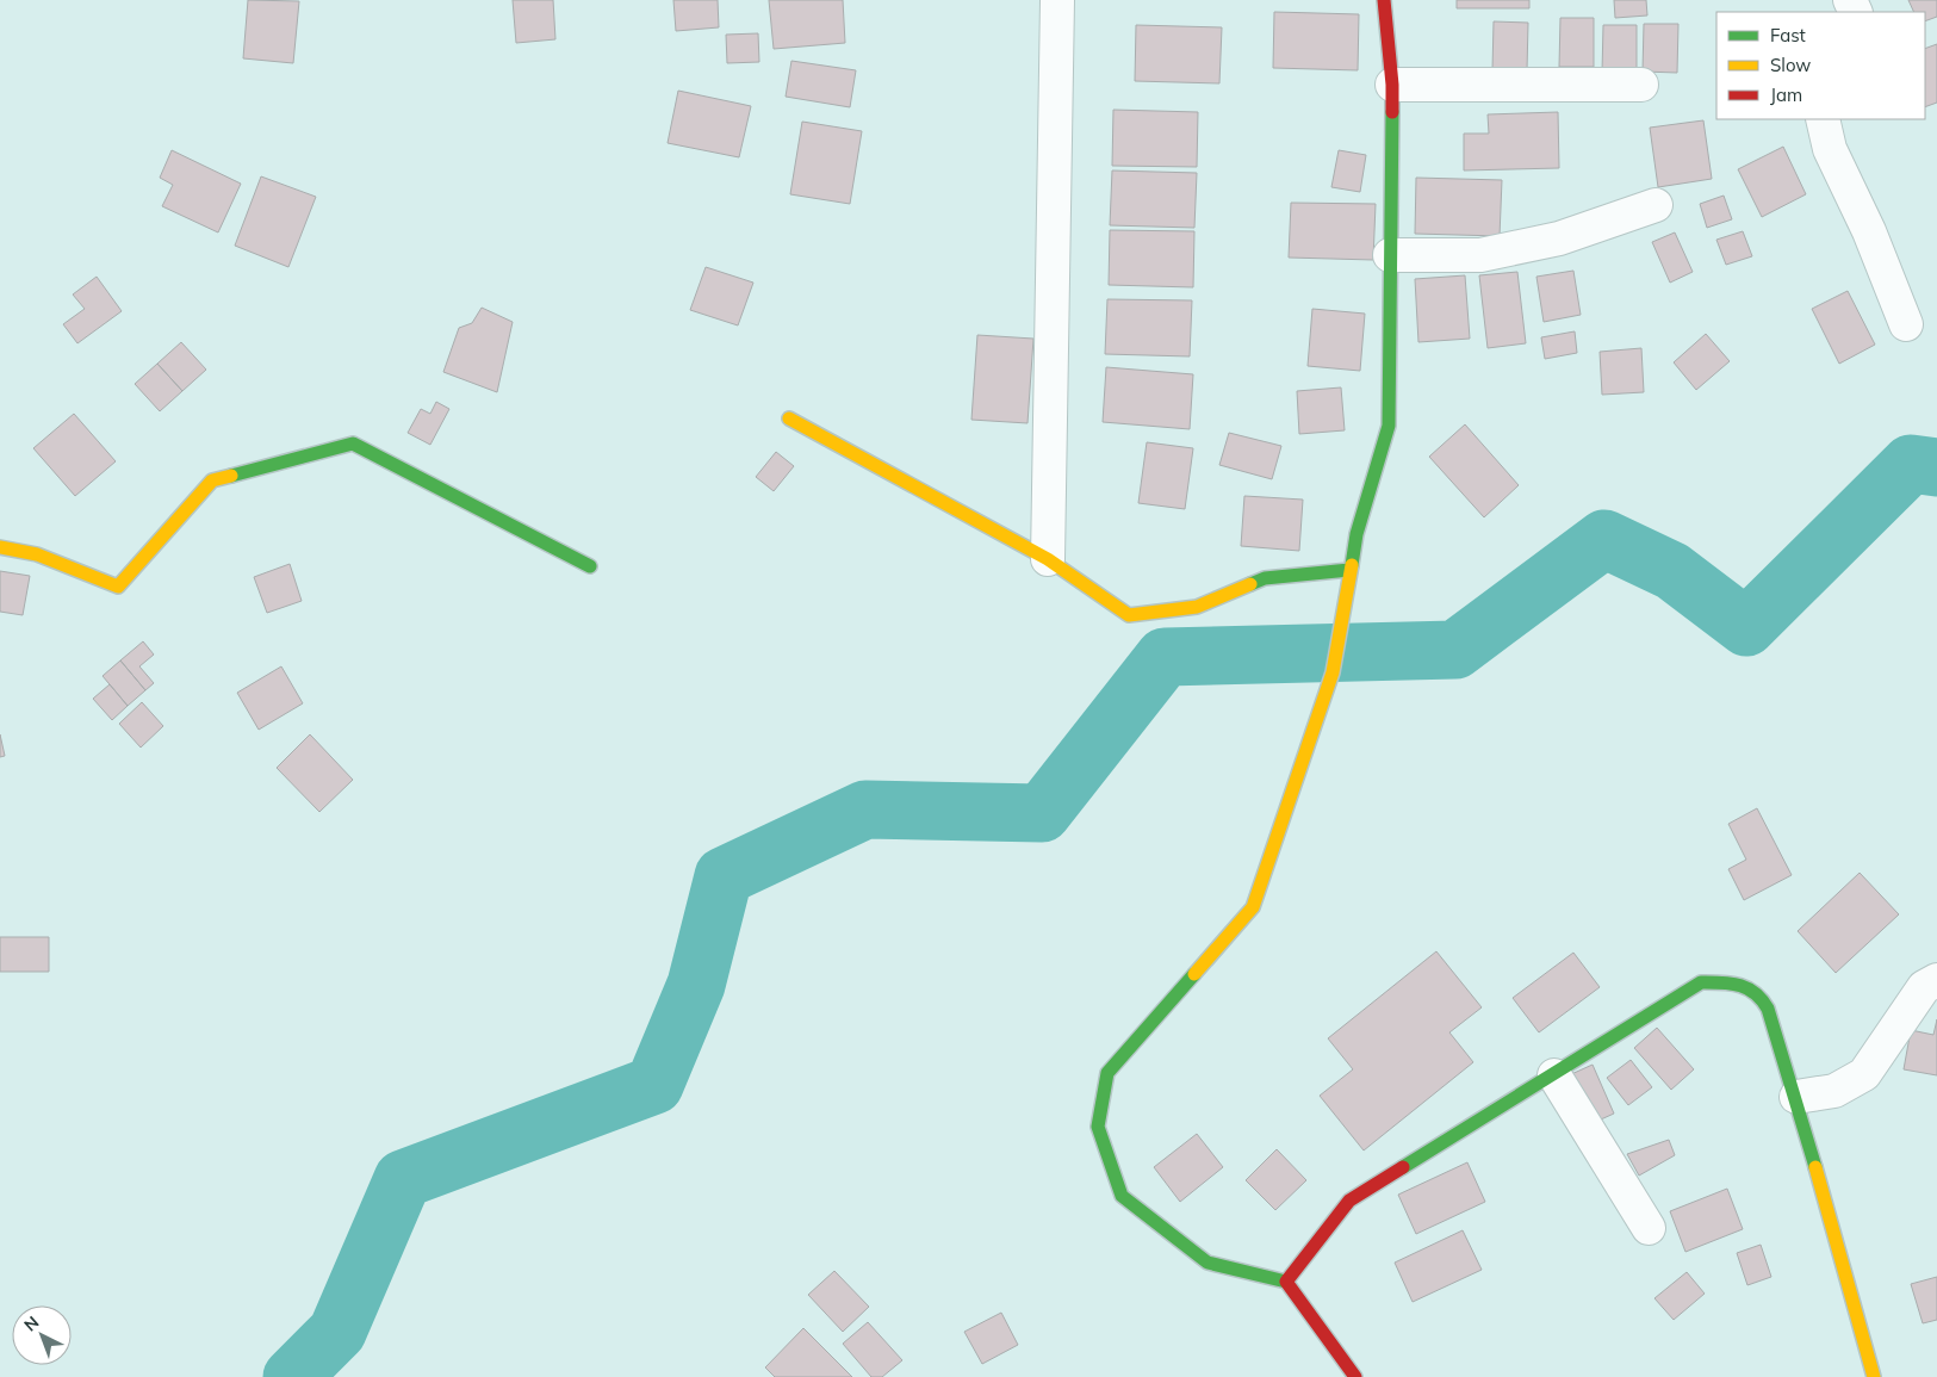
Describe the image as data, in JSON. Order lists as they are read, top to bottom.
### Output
{
  "legend": ["Fast", "Slow", "Jam"],
  "north": "top left"
}
